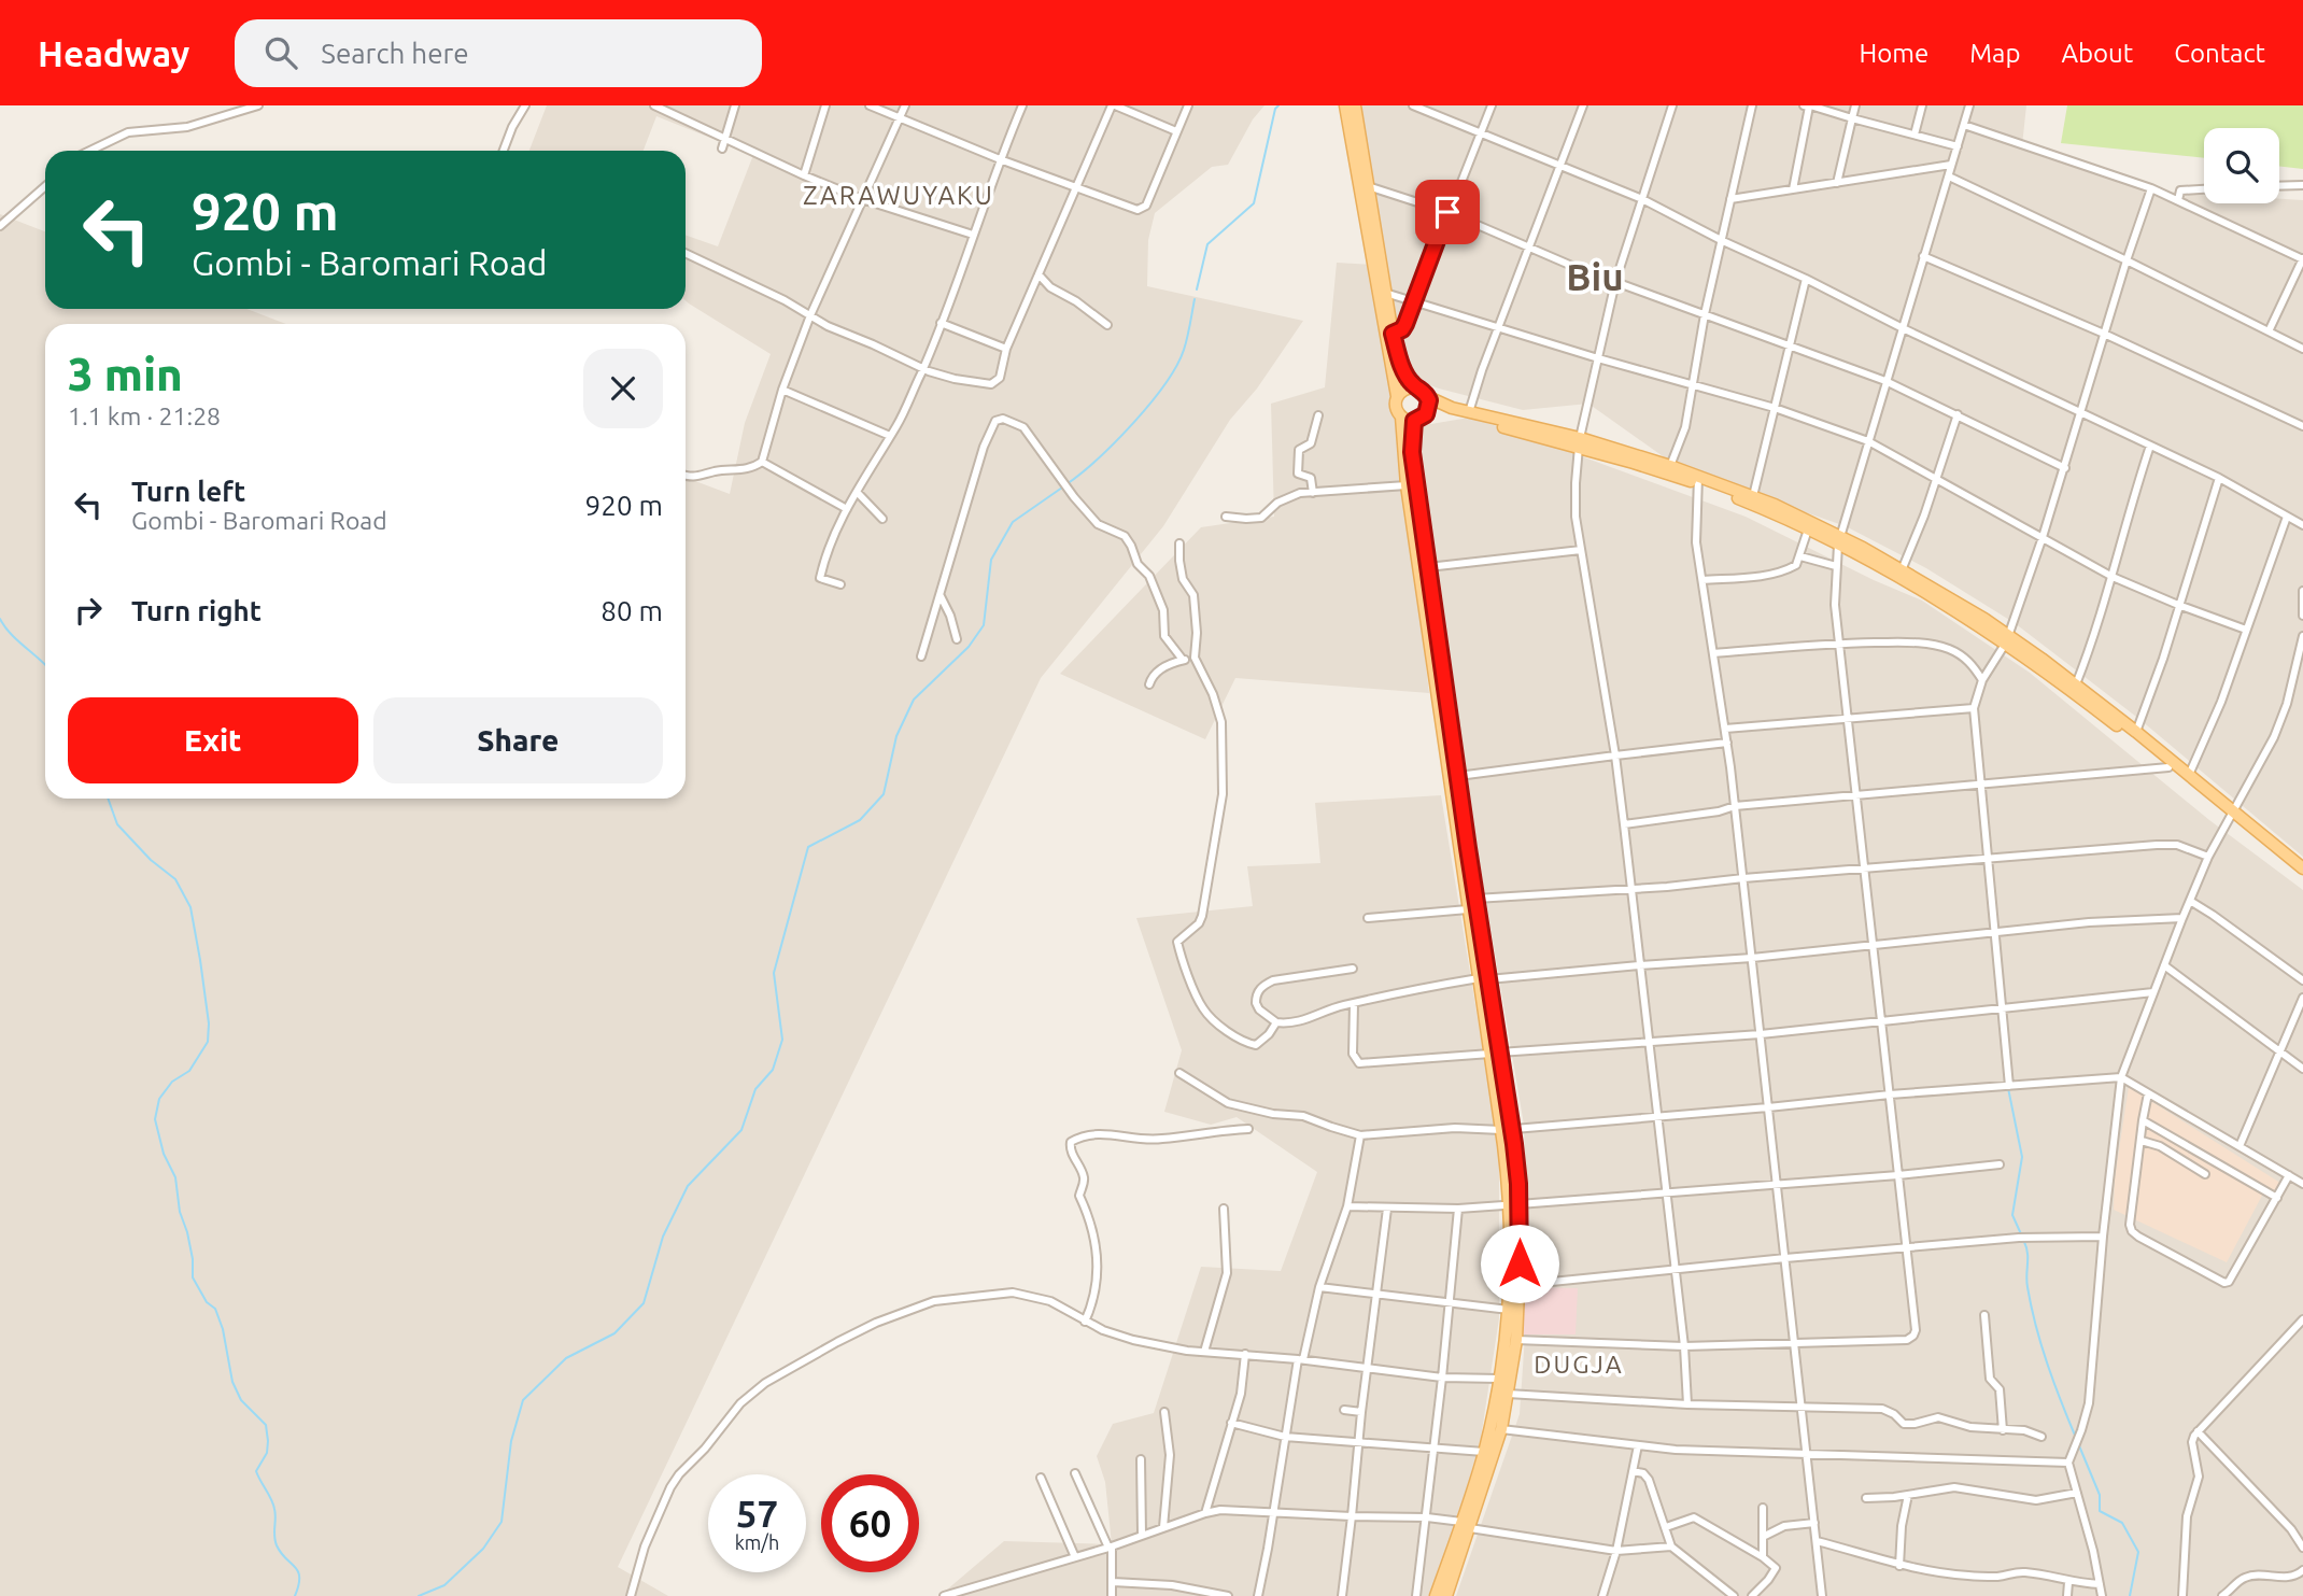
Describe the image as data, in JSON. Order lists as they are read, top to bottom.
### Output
{
  "districts": ["ZARAWUYAKU", "Biu", "DUGJA"],
  "page": {
    "header": "Headway",
    "search": "Search here",
    "nav": [
      "Home",
      "Map",
      "About",
      "Contact"
    ],
    "turn": ["920 m", "Gombi - Baromari Road"],
    "heading": ["3 min", "1.1 km · 21:28"],
    "list": [
      {
        "name": "Turn left",
        "note": "Gombi - Baromari Road",
        "value": "920 m"
      },
      {
        "name": "Turn right",
        "value": "80 m"
      }
    ],
    "buttons": ["Exit", "Share"],
    "speed": "57 km/h",
    "limit": "60"
  }
}
